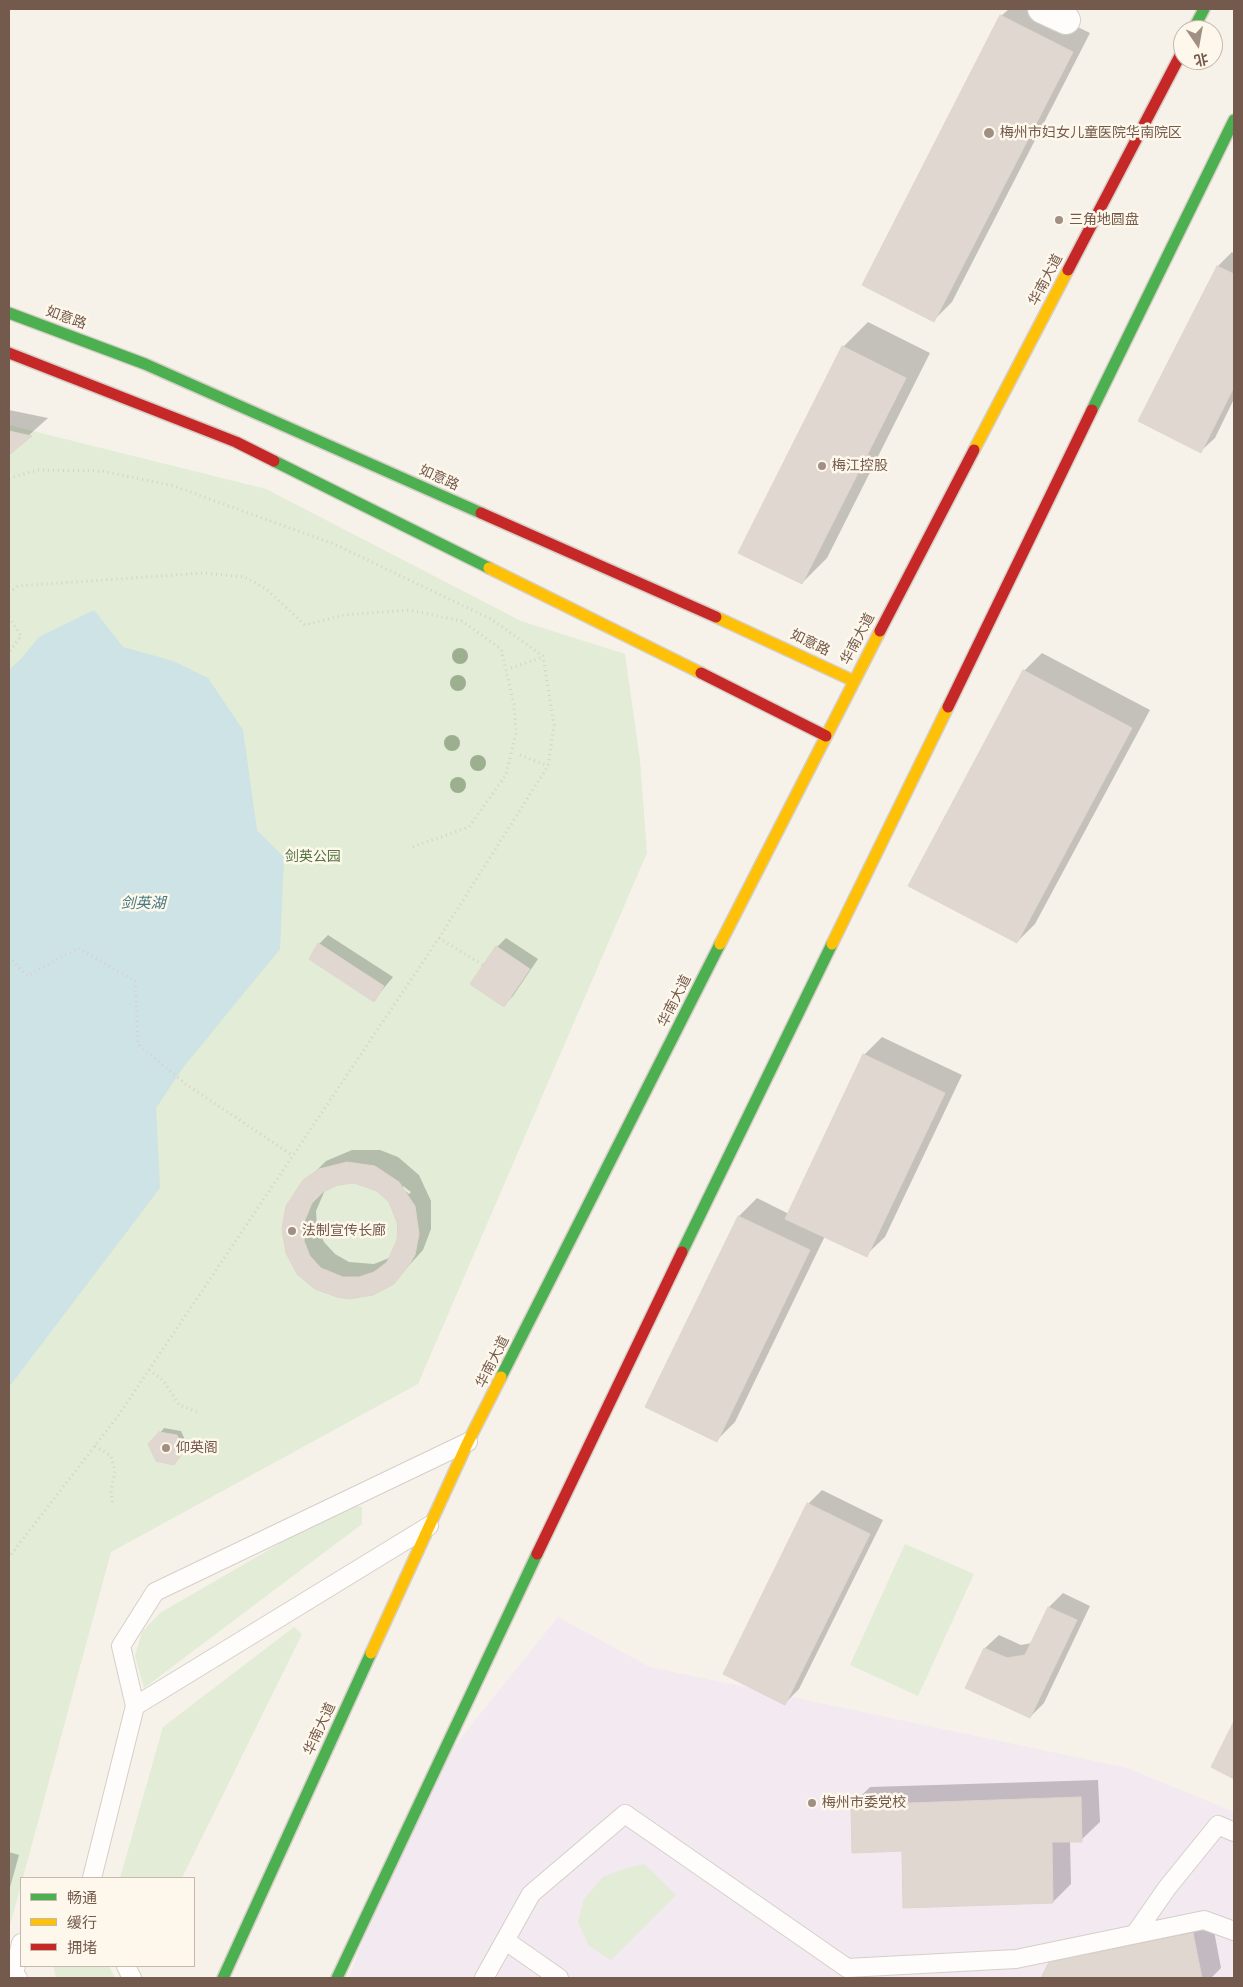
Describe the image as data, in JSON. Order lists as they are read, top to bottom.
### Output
{
  "streets": {
    "main road": ["华南大道", "如意路"]
  },
  "crossings": [
    ["华南大道", "如意路"]
  ],
  "water": ["剑英湖"],
  "parks": ["剑英公园"],
  "places": [
    "梅州市妇女儿童医院华南院区",
    "三角地圆盘",
    "梅江控股",
    "法制宣传长廊",
    "仰英阁",
    "梅州市委党校"
  ],
  "legend": ["畅通", "缓行", "拥堵"],
  "north": "bottom"
}
